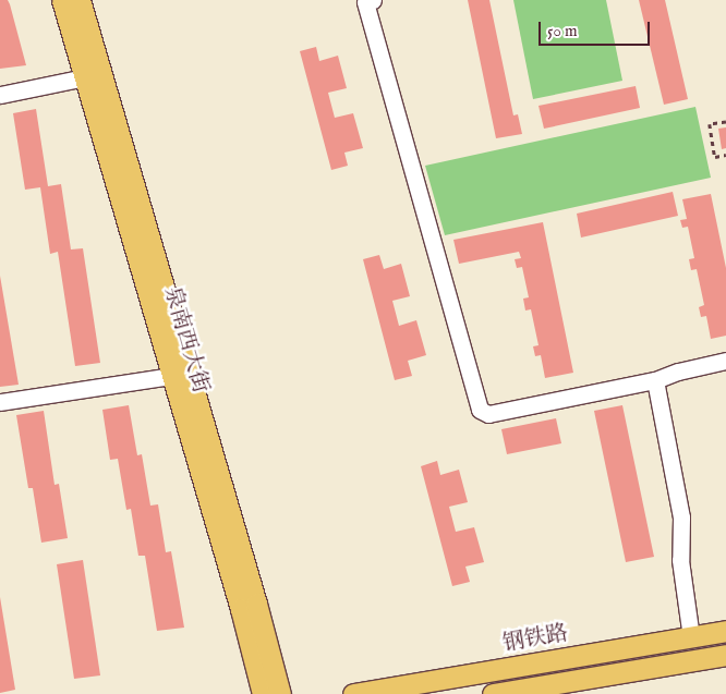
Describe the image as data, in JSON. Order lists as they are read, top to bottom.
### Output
{
  "streets": {
    "main road": ["泉南西大街", "钢铁路"]
  },
  "scale_bar": "50 m"
}
